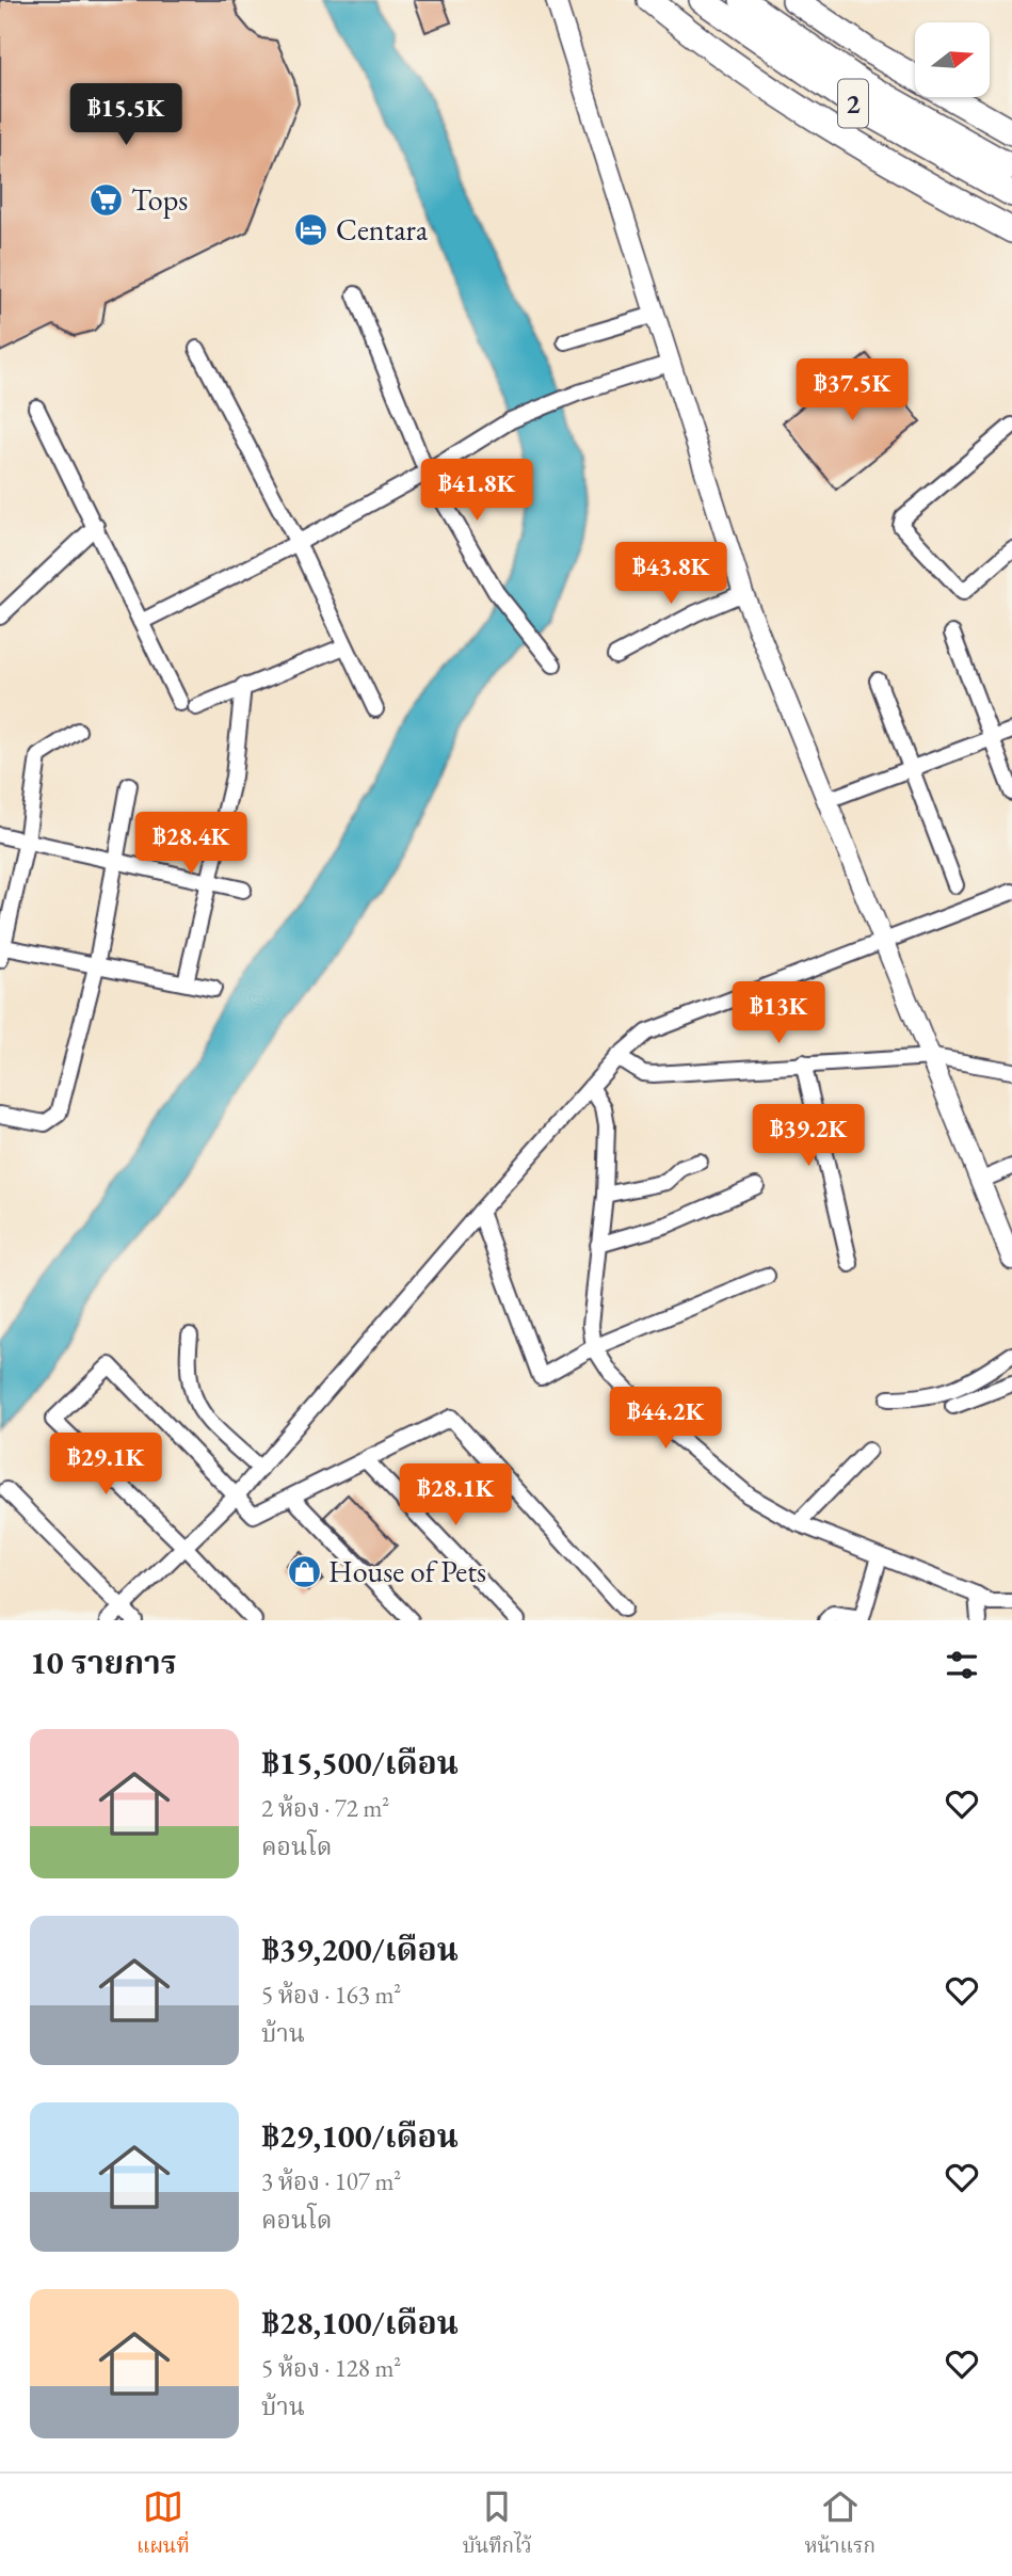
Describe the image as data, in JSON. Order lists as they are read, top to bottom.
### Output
{
  "streets": {
    "highway": ["2"]
  },
  "places": {
    "supermarket": ["Tops"],
    "hotel": ["Centara"],
    "shop": ["House of Pets"]
  },
  "north": "right",
  "page": {
    "price": [
      "฿15.5K",
      "฿37.5K",
      "฿41.8K",
      "฿43.8K",
      "฿28.4K",
      "฿13K",
      "฿39.2K",
      "฿44.2K",
      "฿29.1K",
      "฿28.1K"
    ],
    "heading": "10 รายการ",
    "list": [
      {
        "name": "฿15,500/เดือน",
        "note": "2 ห้อง · 72 m² · คอนโด"
      },
      {
        "name": "฿39,200/เดือน",
        "note": "5 ห้อง · 163 m² · บ้าน"
      },
      {
        "name": "฿29,100/เดือน",
        "note": "3 ห้อง · 107 m² · คอนโด"
      },
      {
        "name": "฿28,100/เดือน",
        "note": "5 ห้อง · 128 m² · บ้าน"
      }
    ],
    "tabs": ["แผนที่", "บันทึกไว้", "หน้าแรก"]
  }
}
